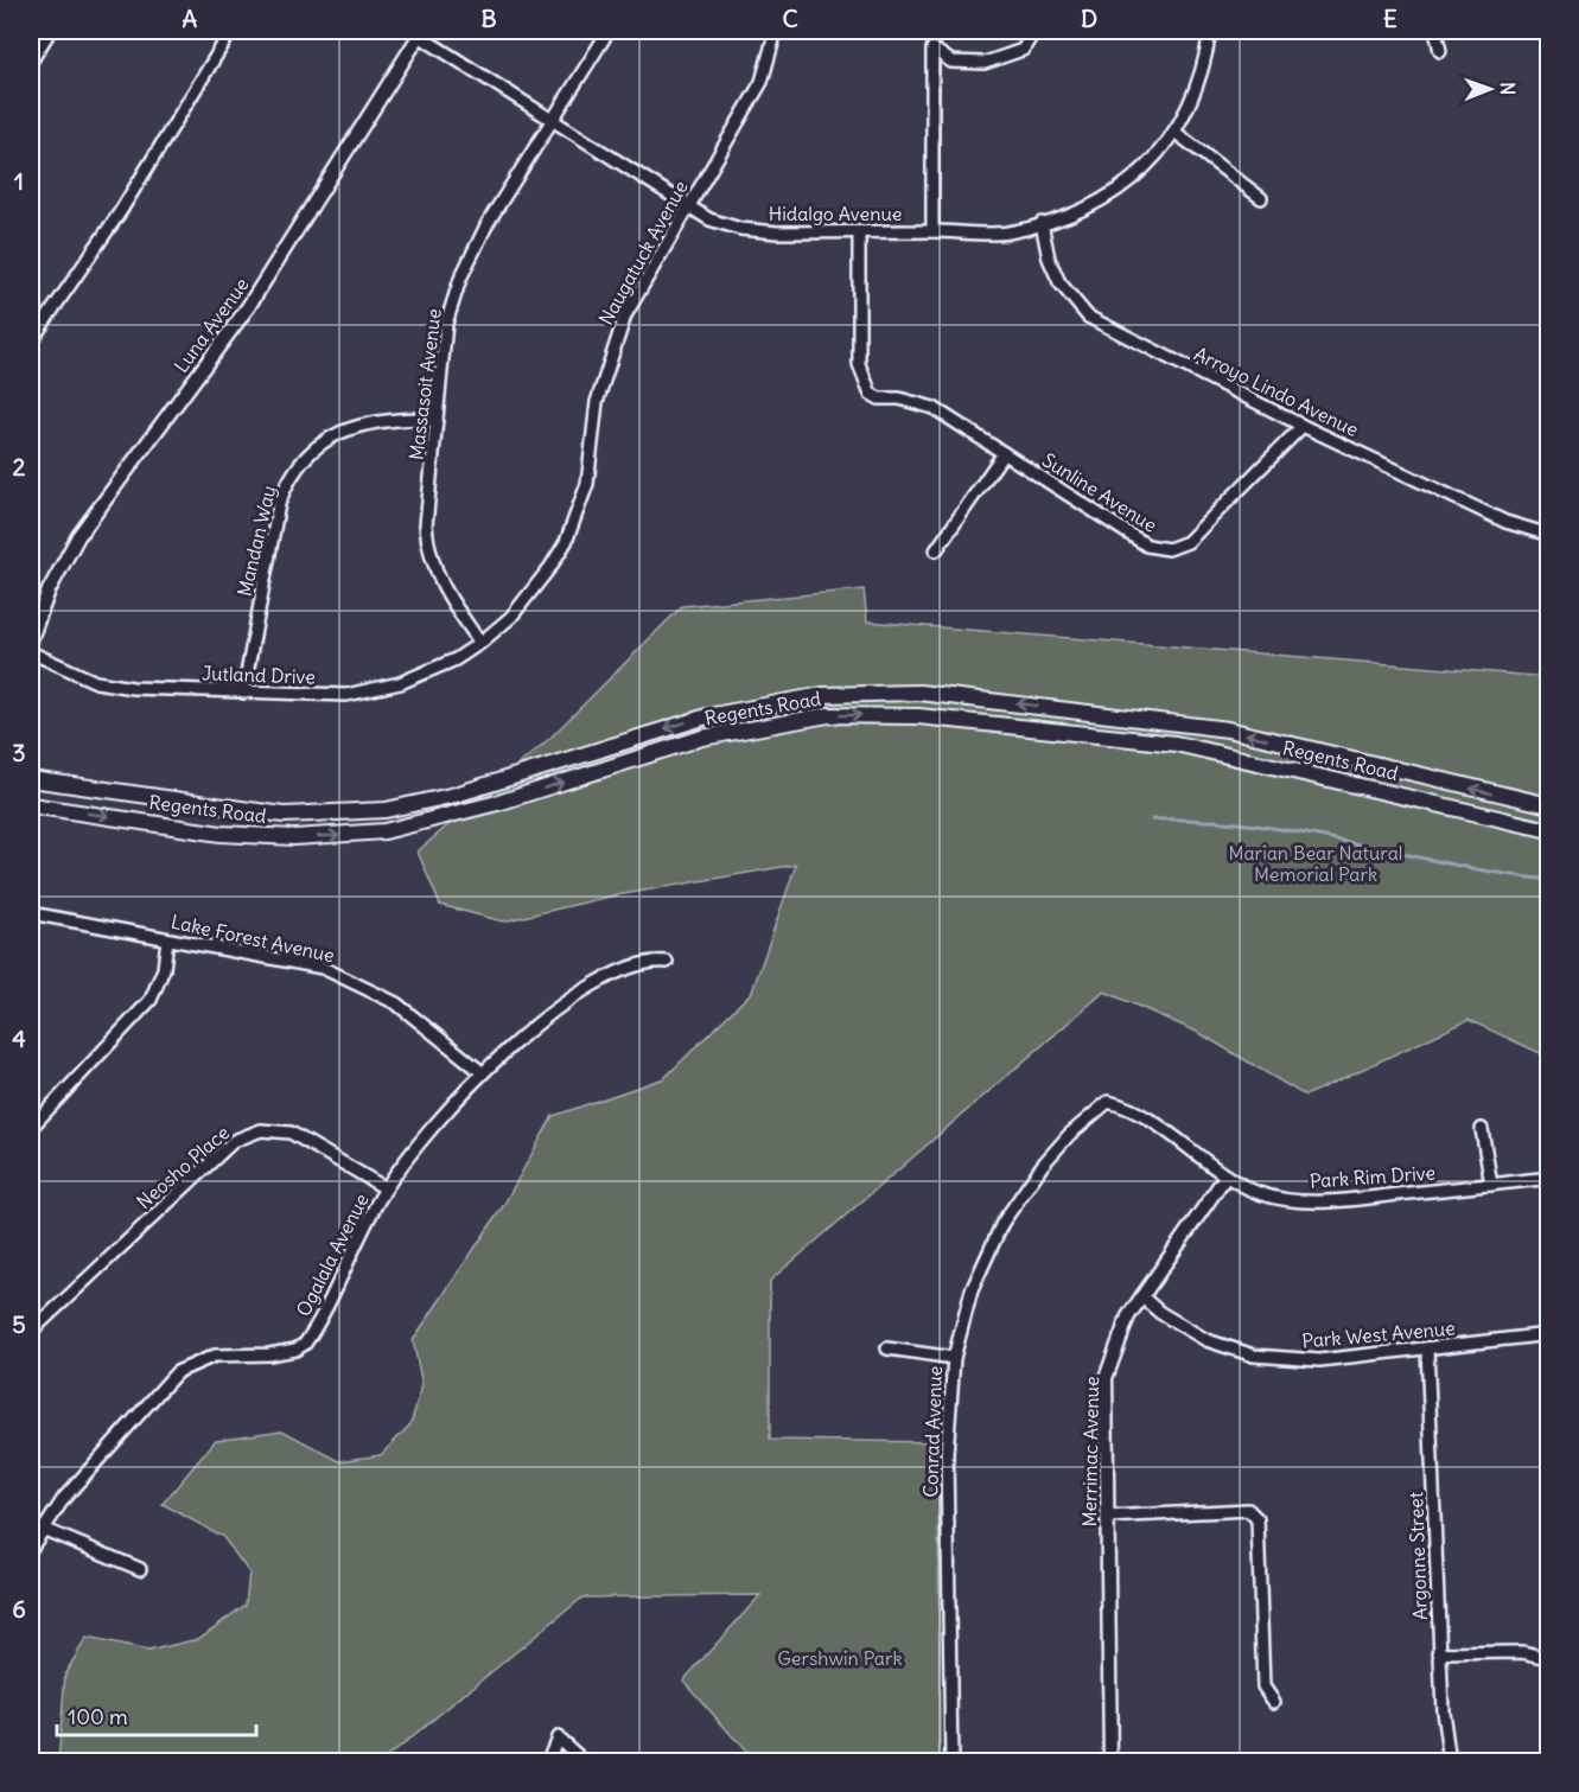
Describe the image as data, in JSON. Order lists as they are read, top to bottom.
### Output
{
  "streets": {
    "main road": ["Regents Road"],
    "street": [
      "Hidalgo Avenue",
      "Naugatuck Avenue",
      "Luna Avenue",
      "Massasoit Avenue",
      "Arroyo Lindo Avenue",
      "Sunline Avenue",
      "Mandan Way",
      "Jutland Drive",
      "Lake Forest Avenue",
      "Neosho Place",
      "Park Rim Drive",
      "Ogalala Avenue",
      "Park West Avenue",
      "Conrad Avenue",
      "Merrimac Avenue",
      "Argonne Street"
    ]
  },
  "crossings": [
    ["Hidalgo Avenue", "Naugatuck Avenue"],
    ["Hidalgo Avenue", "Luna Avenue"],
    ["Hidalgo Avenue", "Massasoit Avenue"],
    ["Hidalgo Avenue", "Arroyo Lindo Avenue"],
    ["Hidalgo Avenue", "Sunline Avenue"],
    ["Naugatuck Avenue", "Massasoit Avenue"],
    ["Naugatuck Avenue", "Jutland Drive"],
    ["Massasoit Avenue", "Mandan Way"],
    ["Massasoit Avenue", "Jutland Drive"],
    ["Arroyo Lindo Avenue", "Sunline Avenue"],
    ["Mandan Way", "Jutland Drive"],
    ["Lake Forest Avenue", "Ogalala Avenue"],
    ["Neosho Place", "Ogalala Avenue"],
    ["Park Rim Drive", "Conrad Avenue"],
    ["Park Rim Drive", "Merrimac Avenue"],
    ["Park West Avenue", "Merrimac Avenue"],
    ["Park West Avenue", "Argonne Street"]
  ],
  "parks": ["Marian Bear Natural Memorial Park", "Gershwin Park"],
  "scale_bar": "100 m",
  "north": "right",
  "grid": {
    "columns": [
      "A",
      "B",
      "C",
      "D",
      "E"
    ],
    "rows": [
      "1",
      "2",
      "3",
      "4",
      "5",
      "6"
    ]
  }
}
